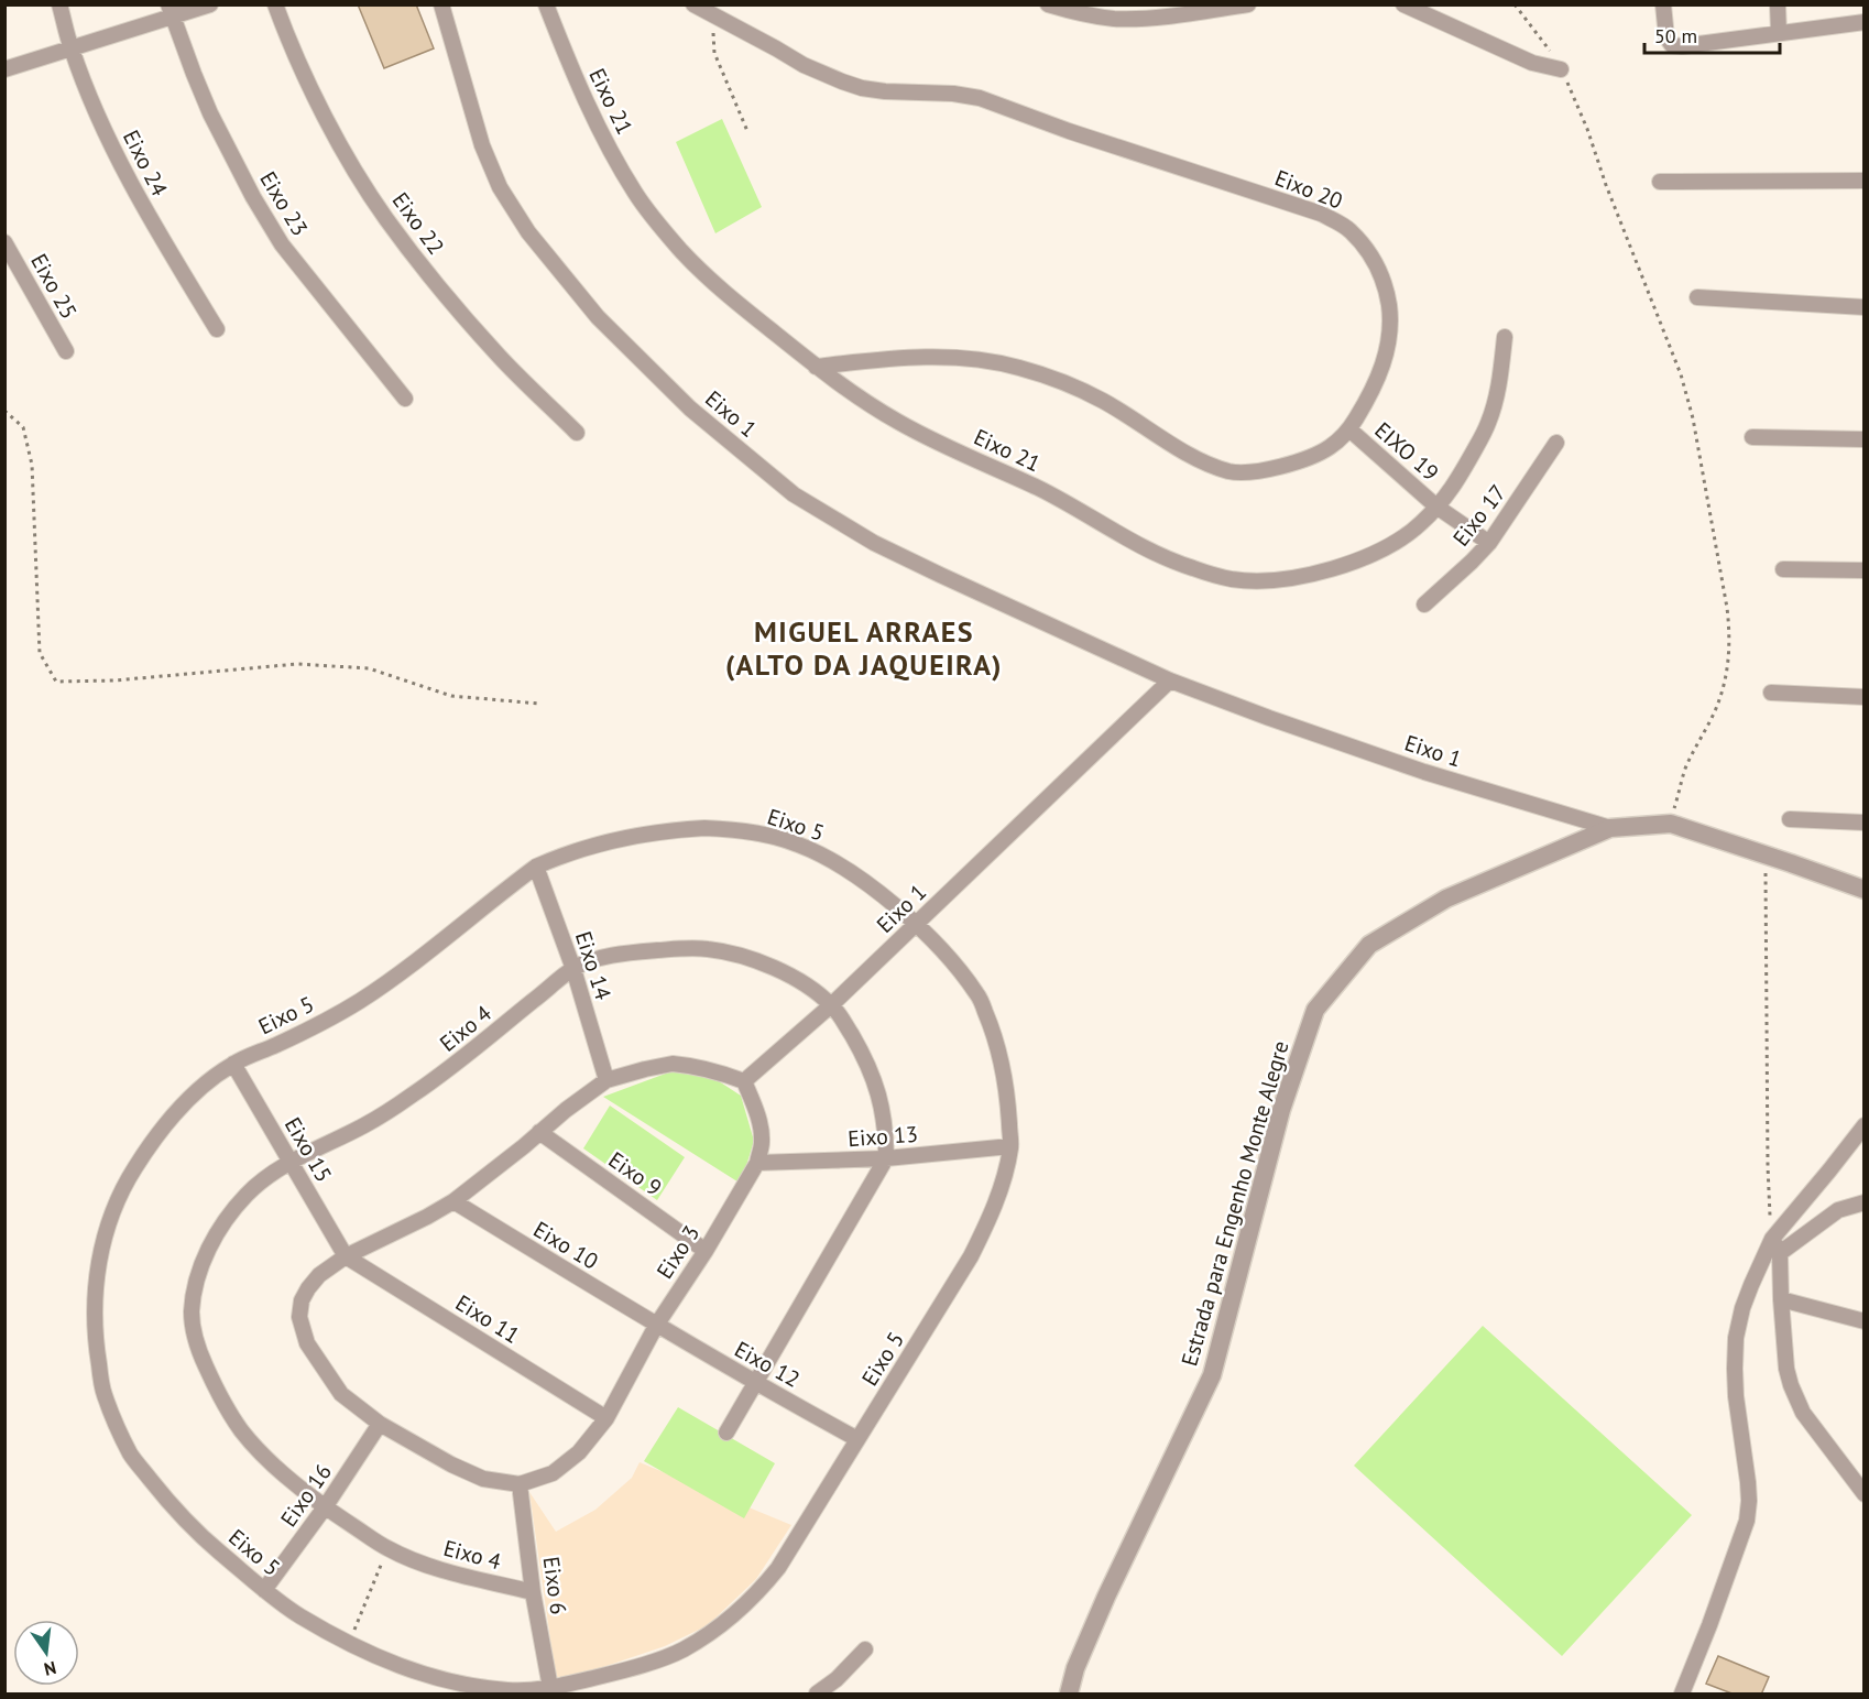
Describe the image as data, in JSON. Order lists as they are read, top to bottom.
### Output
{
  "streets": {
    "street": [
      "Eixo 21",
      "Eixo 24",
      "Eixo 20",
      "Eixo 23",
      "Eixo 22",
      "Eixo 25",
      "Eixo 1",
      "EIXO 19",
      "Eixo 17",
      "Eixo 5",
      "Eixo 14",
      "Eixo 4",
      "Eixo 13",
      "Eixo 15",
      "Eixo 9",
      "Estrada para Engenho Monte Alegre",
      "Eixo 10",
      "Eixo 3",
      "Eixo 11",
      "Eixo 12",
      "Eixo 16",
      "Eixo 6"
    ]
  },
  "crossings": [
    ["Eixo 21", "Eixo 20"],
    ["Eixo 21", "EIXO 19"],
    ["Eixo 20", "EIXO 19"],
    ["Eixo 1", "Eixo 5"],
    ["Eixo 1", "Eixo 4"],
    ["Eixo 1", "Estrada para Engenho Monte Alegre"],
    ["Eixo 1", "Eixo 3"],
    ["EIXO 19", "Eixo 17"],
    ["Eixo 5", "Eixo 14"],
    ["Eixo 5", "Eixo 13"],
    ["Eixo 5", "Eixo 15"],
    ["Eixo 5", "Eixo 12"],
    ["Eixo 5", "Eixo 16"],
    ["Eixo 5", "Eixo 6"],
    ["Eixo 14", "Eixo 4"],
    ["Eixo 14", "Eixo 3"],
    ["Eixo 4", "Eixo 13"],
    ["Eixo 4", "Eixo 15"],
    ["Eixo 4", "Eixo 16"],
    ["Eixo 4", "Eixo 6"],
    ["Eixo 13", "Eixo 3"],
    ["Eixo 15", "Eixo 3"],
    ["Eixo 15", "Eixo 11"],
    ["Eixo 9", "Eixo 3"],
    ["Eixo 10", "Eixo 3"],
    ["Eixo 10", "Eixo 12"],
    ["Eixo 3", "Eixo 11"],
    ["Eixo 3", "Eixo 12"],
    ["Eixo 3", "Eixo 16"],
    ["Eixo 3", "Eixo 6"]
  ],
  "districts": ["MIGUEL ARRAES (ALTO DA JAQUEIRA)"],
  "scale_bar": "50 m",
  "north": "bottom"
}
